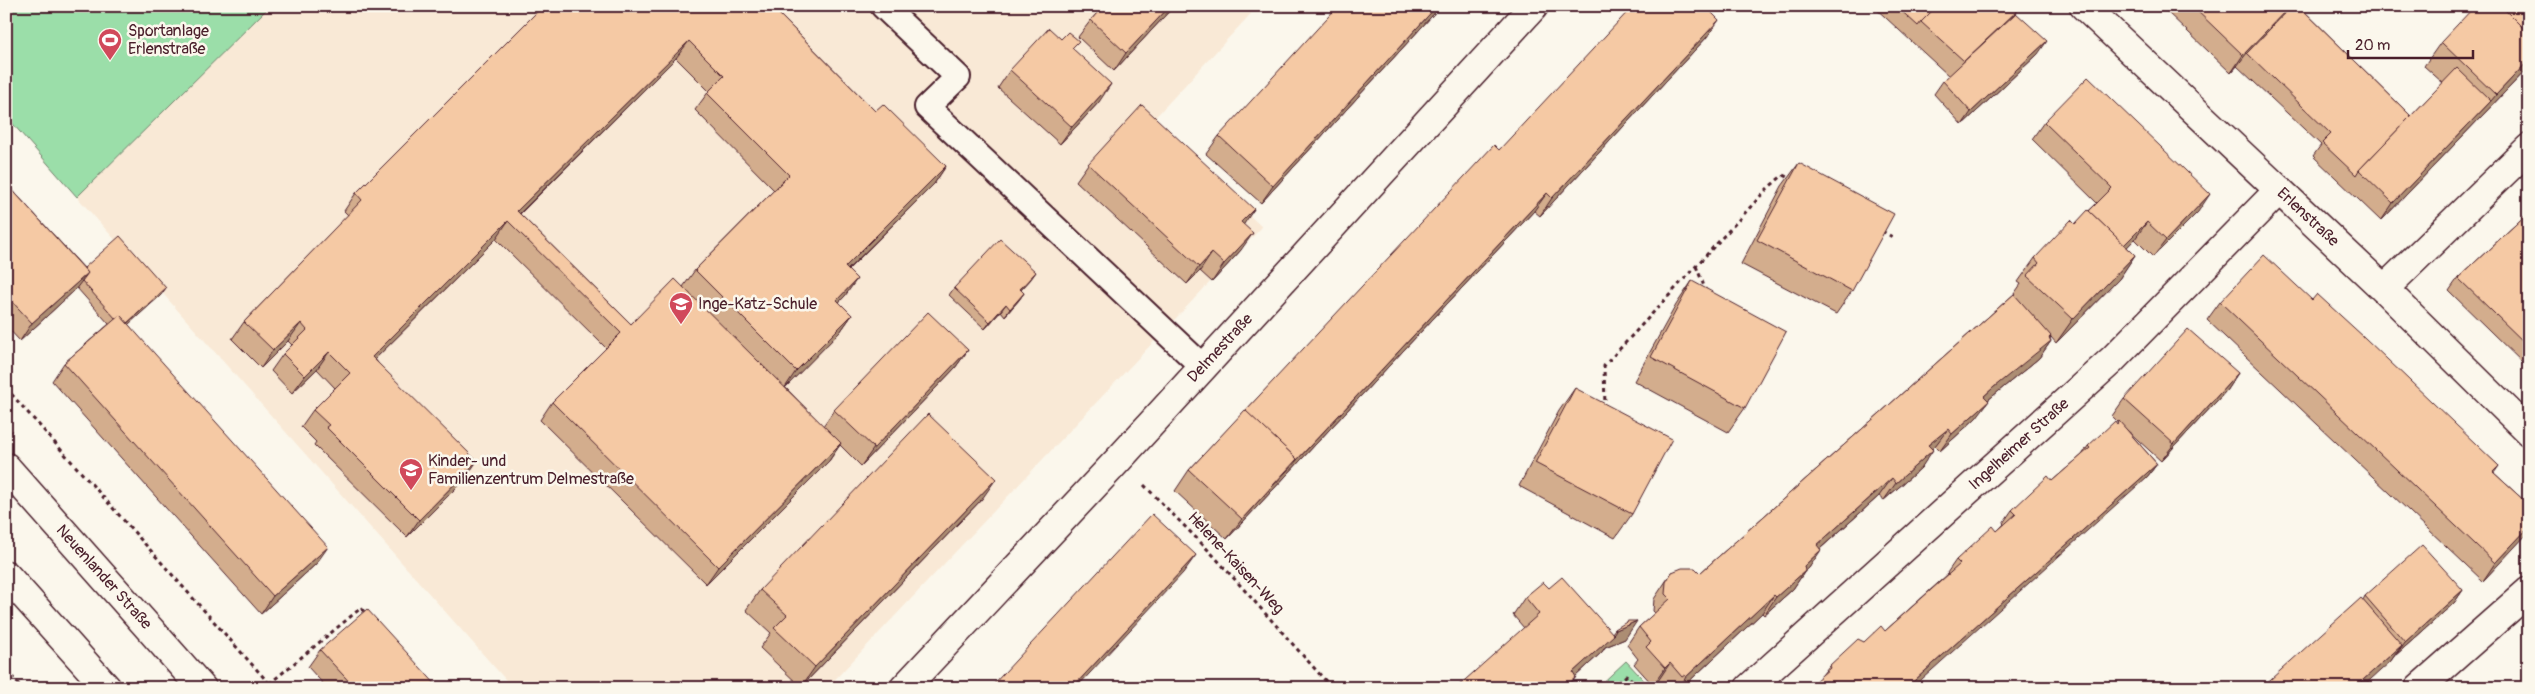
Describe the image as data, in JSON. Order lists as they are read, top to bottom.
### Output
{
  "streets": {
    "street": [
      "Erlenstraße",
      "Delmestraße",
      "Ingelheimer Straße",
      "Neuenlander Straße"
    ],
    "path": ["Helene-Kaisen-Weg"]
  },
  "crossings": [
    ["Erlenstraße", "Ingelheimer Straße"],
    ["Delmestraße", "Helene-Kaisen-Weg"]
  ],
  "places": {
    "sports": ["Sportanlage Erlenstraße"],
    "school or university": ["Inge-Katz-Schule", "Kinder- und Familienzentrum Delmestraße"]
  },
  "scale_bar": "20 m"
}
